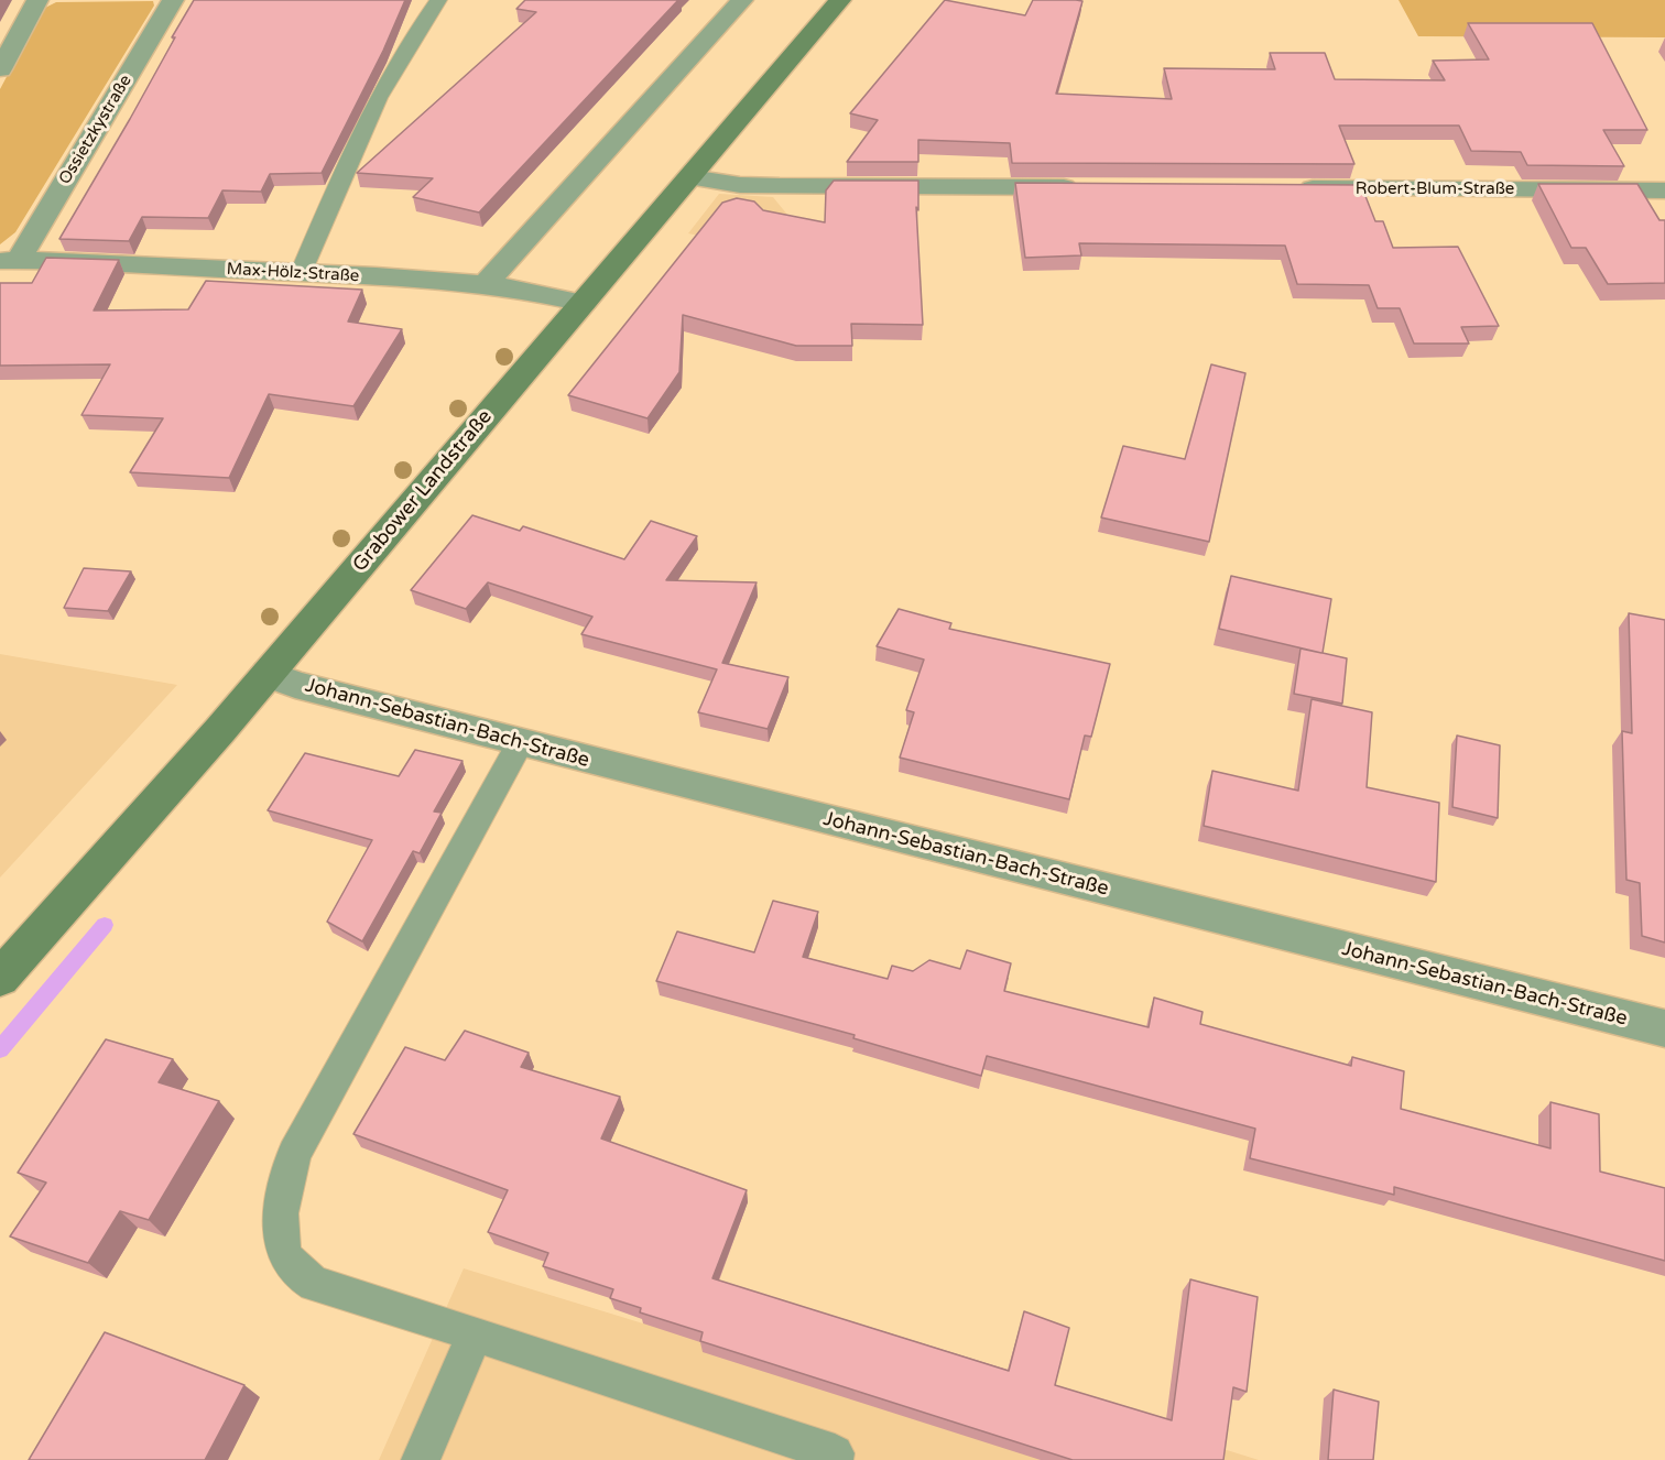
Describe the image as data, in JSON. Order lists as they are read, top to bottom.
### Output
{
  "streets": {
    "main road": ["Grabower Landstraße"],
    "street": [
      "Ossietzkystraße",
      "Robert-Blum-Straße",
      "Max-Hölz-Straße",
      "Johann-Sebastian-Bach-Straße"
    ]
  },
  "crossings": [
    ["Ossietzkystraße", "Max-Hölz-Straße"],
    ["Max-Hölz-Straße", "Grabower Landstraße"],
    ["Grabower Landstraße", "Johann-Sebastian-Bach-Straße"]
  ]
}
